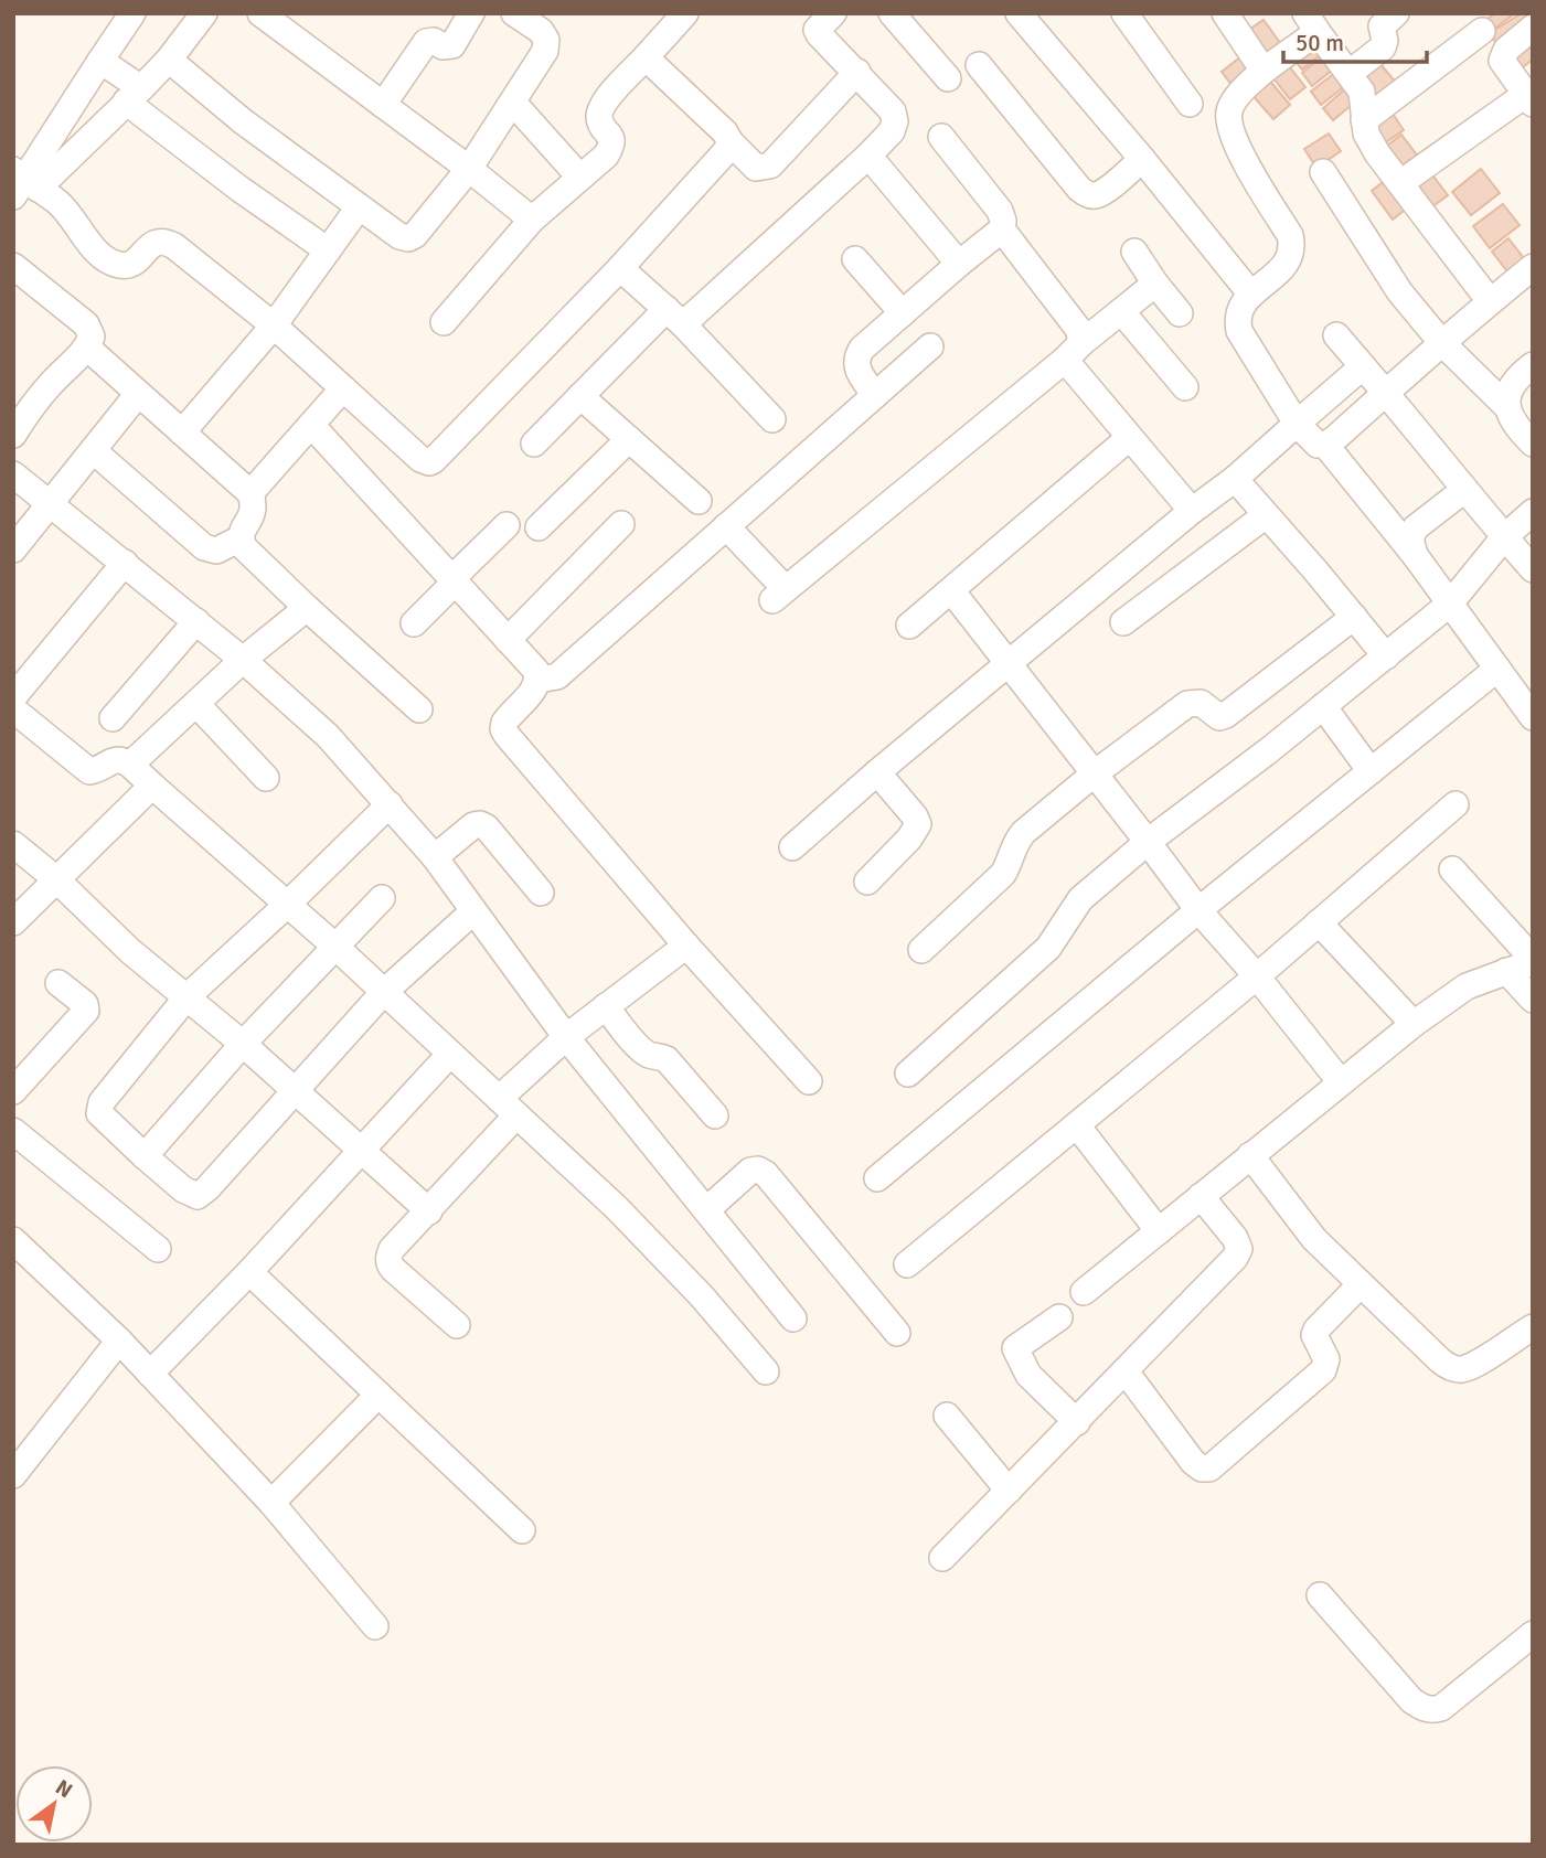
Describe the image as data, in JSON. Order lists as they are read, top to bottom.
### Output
{
  "scale_bar": "50 m",
  "north": "top right"
}
